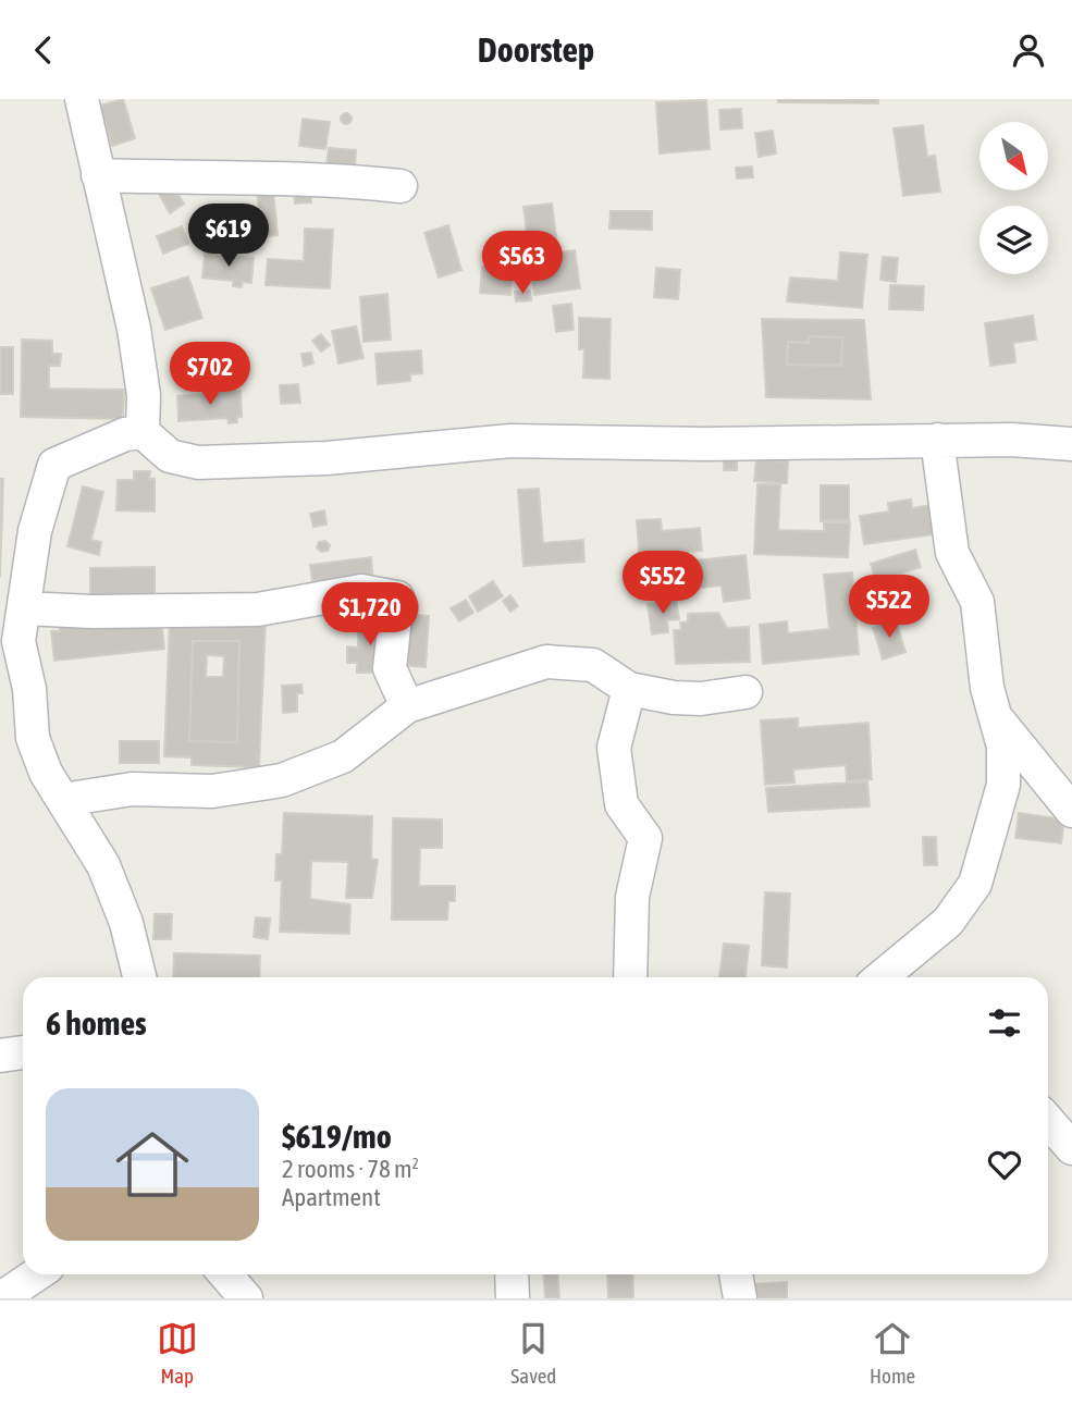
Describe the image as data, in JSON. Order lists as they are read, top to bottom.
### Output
{
  "north": "bottom right",
  "page": {
    "header": "Doorstep",
    "price": [
      "$619",
      "$563",
      "$702",
      "$552",
      "$522",
      "$1,720"
    ],
    "heading": "6 homes",
    "list": [
      {
        "name": "$619/mo",
        "note": "2 rooms · 78 m² · Apartment"
      }
    ],
    "tabs": ["Map", "Saved", "Home"]
  }
}
